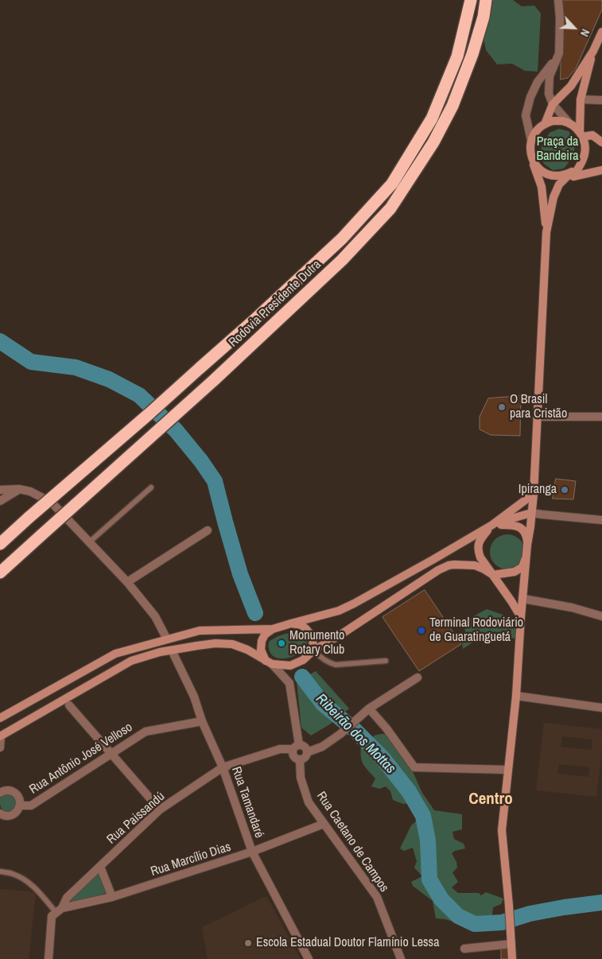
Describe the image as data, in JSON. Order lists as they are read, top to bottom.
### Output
{
  "streets": {
    "highway": ["Rodovia Presidente Dutra"],
    "street": [
      "Rua Antônio José Velloso",
      "Rua Tamandaré",
      "Rua Paissandú",
      "Rua Caetano de Campos",
      "Rua Marcílio Dias"
    ]
  },
  "crossings": [
    ["Rua Antônio José Velloso", "Rua Tamandaré"],
    ["Rua Tamandaré", "Rua Paissandú"],
    ["Rua Tamandaré", "Rua Marcílio Dias"],
    ["Rua Paissandú", "Rua Caetano de Campos"],
    ["Rua Paissandú", "Rua Marcílio Dias"],
    ["Rua Caetano de Campos", "Rua Marcílio Dias"]
  ],
  "districts": ["Centro"],
  "water": ["Ribeirão dos Mottas"],
  "parks": ["Praça da Bandeira"],
  "places": [
    "O Brasil para Cristão",
    "Ipiranga",
    "Terminal Rodoviário de Guaratinguetá",
    "Monumento Rotary Club",
    "Escola Estadual Doutor Flamínio Lessa"
  ],
  "north": "bottom right"
}
